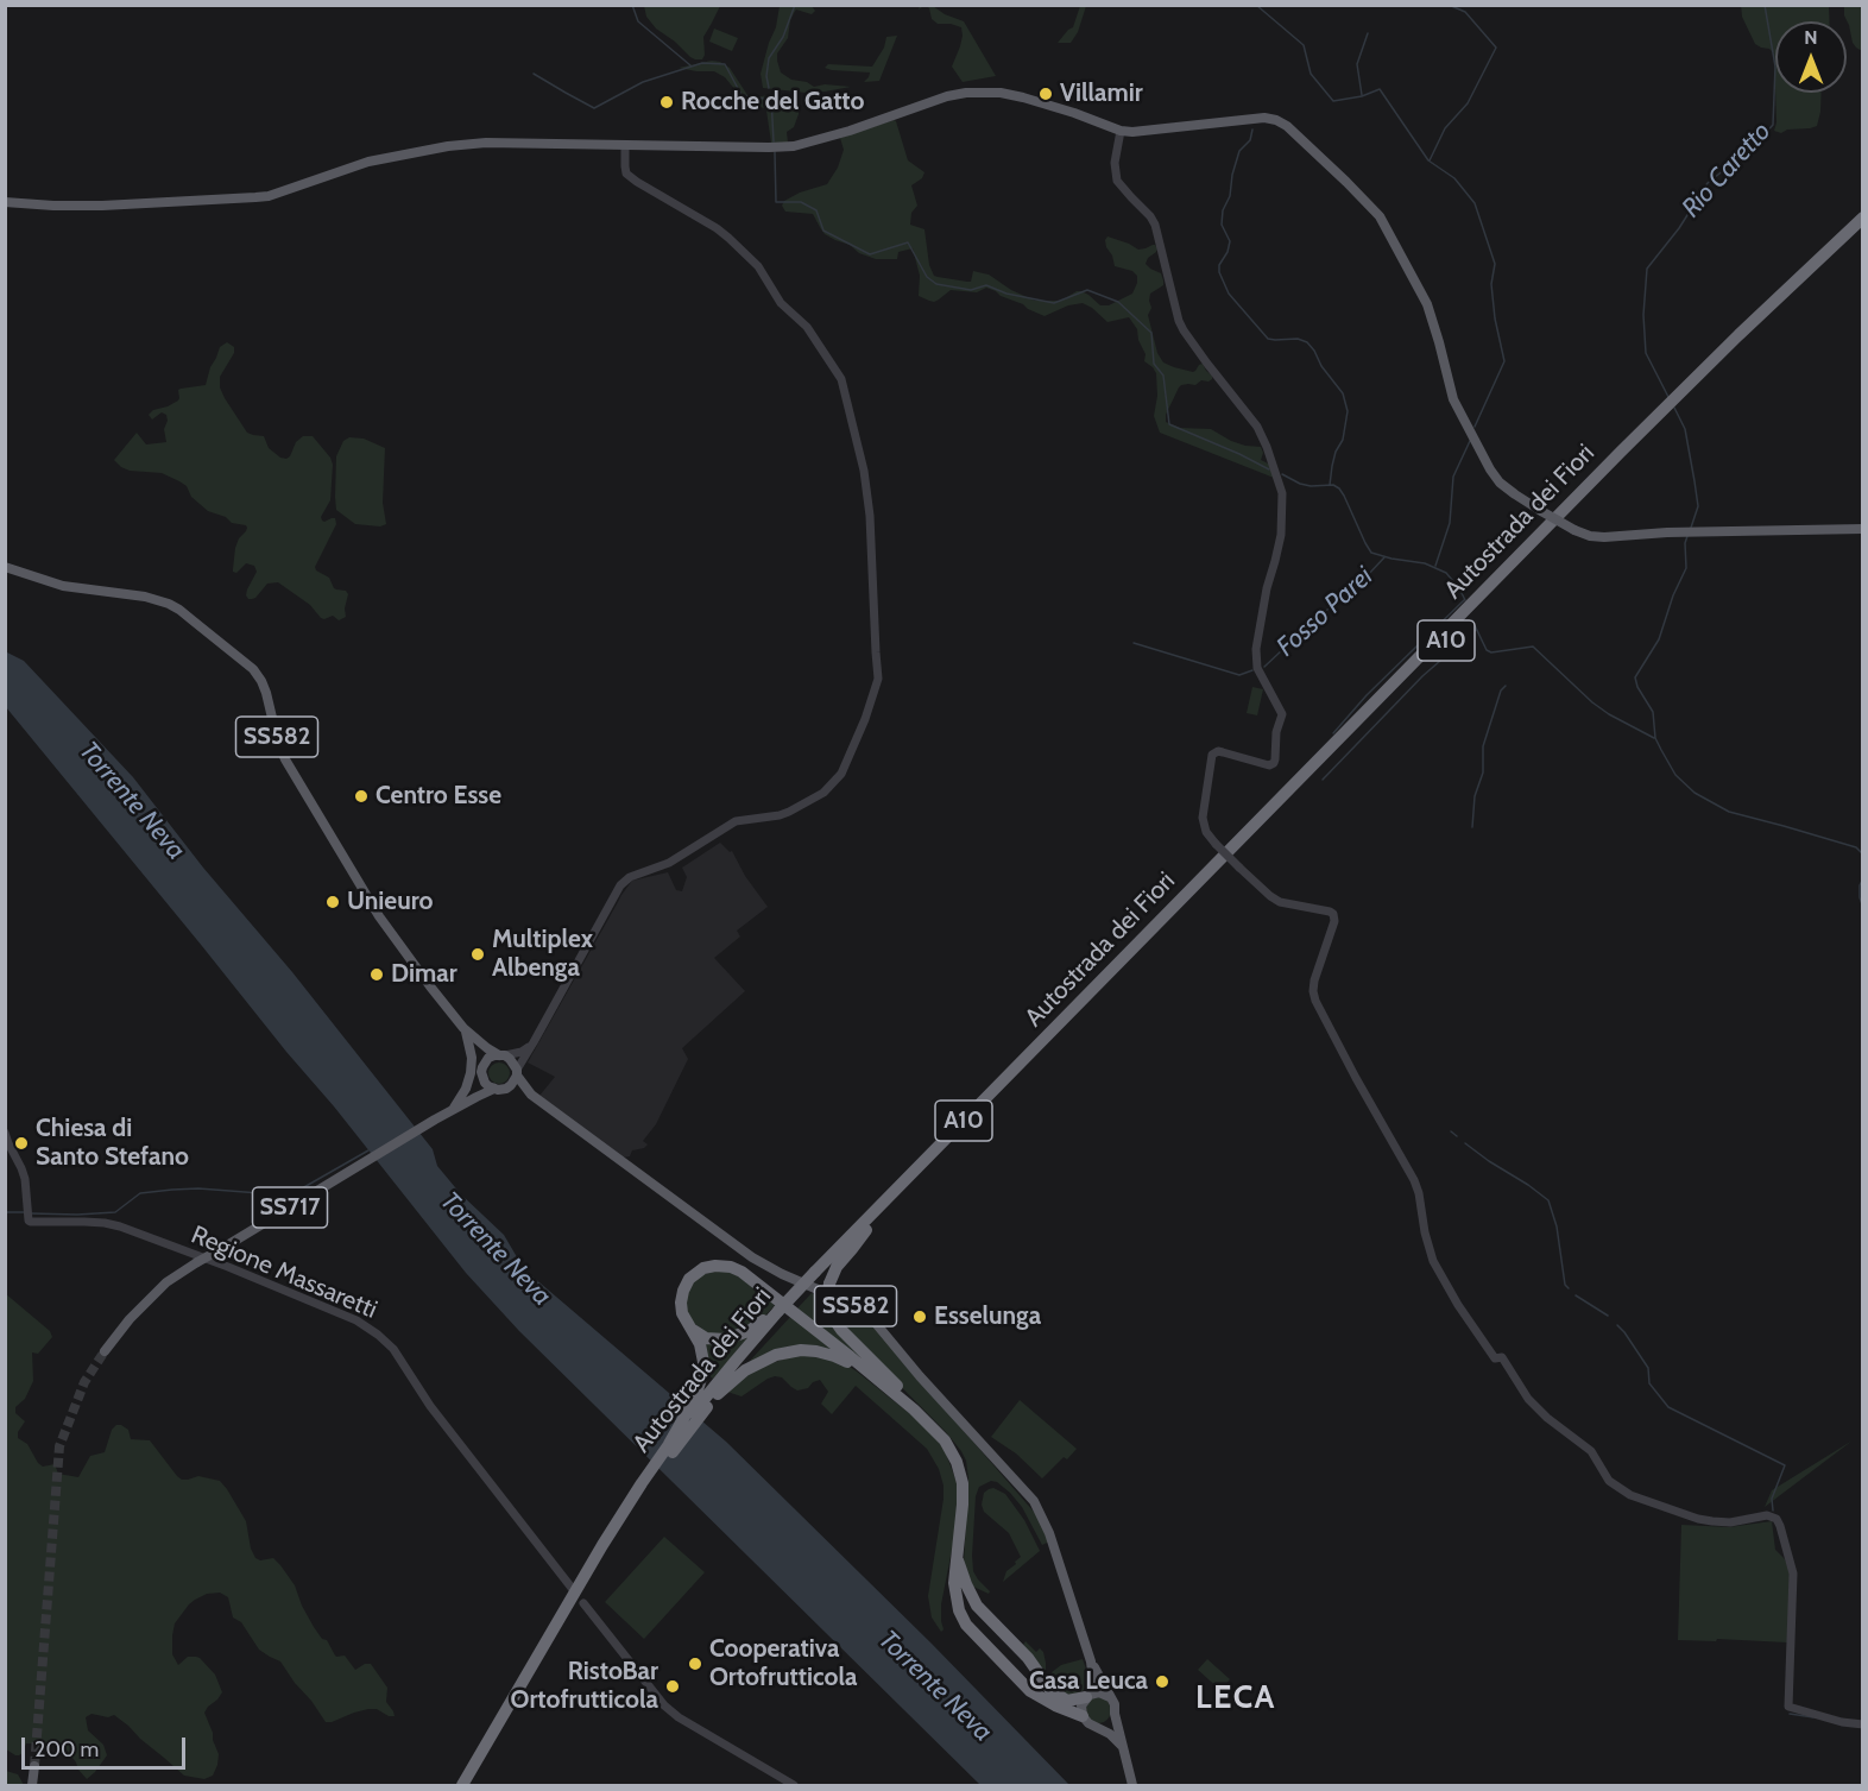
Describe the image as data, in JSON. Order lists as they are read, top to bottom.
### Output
{
  "streets": {
    "highway": ["Autostrada dei Fiori", "A10"],
    "main road": ["SS582", "SS717"],
    "street": ["Regione Massaretti"]
  },
  "crossings": [
    ["SS582", "SS717"]
  ],
  "districts": ["LECA"],
  "water": ["Rio Caretto", "Fosso Parei", "Torrente Neva"],
  "places": [
    "Villamir",
    "Rocche del Gatto",
    "Centro Esse",
    "Unieuro",
    "Multiplex Albenga",
    "Dimar",
    "Chiesa di Santo Stefano",
    "Esselunga",
    "Cooperativa Ortofrutticola",
    "Casa Leuca",
    "RistoBar Ortofrutticola"
  ],
  "scale_bar": "200 m",
  "north": "top"
}
